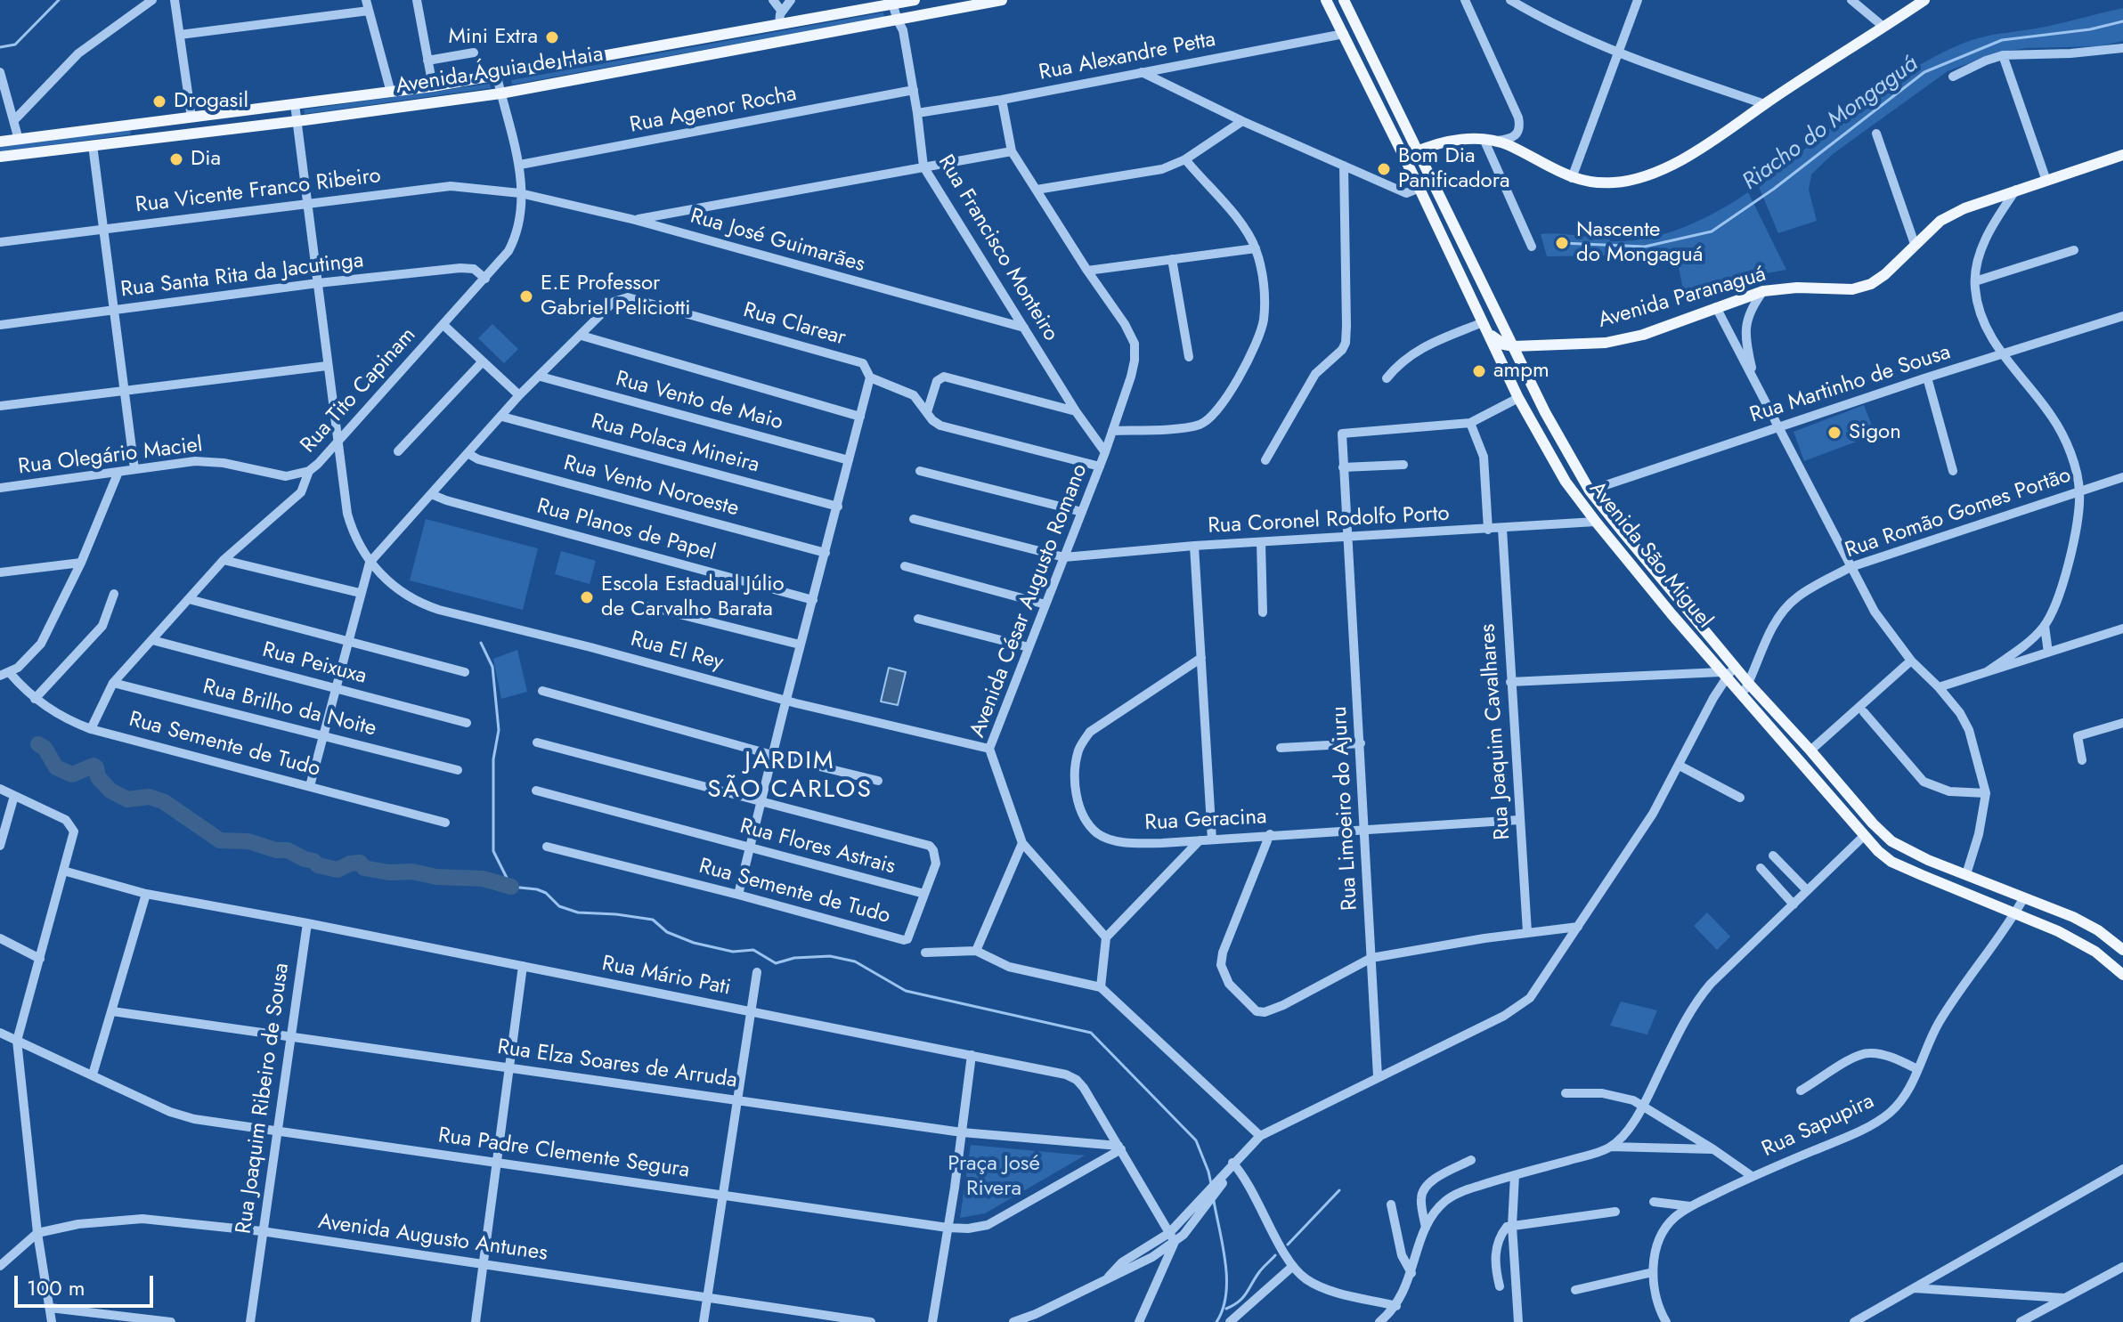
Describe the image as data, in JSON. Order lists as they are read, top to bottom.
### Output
{
  "streets": {
    "main road": ["Avenida Águia de Haia", "Avenida Paranaguá", "Avenida São Miguel"],
    "street": [
      "Rua Alexandre Petta",
      "Rua Agenor Rocha",
      "Rua Vicente Franco Ribeiro",
      "Rua José Guimarães",
      "Rua Francisco Monteiro",
      "Rua Santa Rita da Jacutinga",
      "Rua Clarear",
      "Rua Martinho de Sousa",
      "Rua Tito Capinam",
      "Rua Vento de Maio",
      "Rua Polaca Mineira",
      "Rua Olegário Maciel",
      "Rua Vento Noroeste",
      "Rua Romão Gomes Portão",
      "Rua Coronel Rodolfo Porto",
      "Rua Planos de Papel",
      "Avenida César Augusto Romano",
      "Rua El Rey",
      "Rua Peixuxa",
      "Rua Brilho da Noite",
      "Rua Joaquim Cavalhares",
      "Rua Semente de Tudo",
      "Rua Limoeiro do Ajuru",
      "Rua Geracina",
      "Rua Flores Astrais",
      "Rua Mário Pati",
      "Rua Elza Soares de Arruda",
      "Rua Joaquim Ribeiro de Sousa",
      "Rua Sapupira",
      "Rua Padre Clemente Segura",
      "Avenida Augusto Antunes"
    ]
  },
  "crossings": [
    ["Rua Alexandre Petta", "Rua Francisco Monteiro"],
    ["Rua Alexandre Petta", "Avenida São Miguel"],
    ["Rua Alexandre Petta", "Avenida César Augusto Romano"],
    ["Avenida Águia de Haia", "Rua Francisco Monteiro"],
    ["Avenida Águia de Haia", "Rua Tito Capinam"],
    ["Avenida Águia de Haia", "Rua El Rey"],
    ["Rua Agenor Rocha", "Rua Francisco Monteiro"],
    ["Rua Agenor Rocha", "Rua Tito Capinam"],
    ["Rua Vicente Franco Ribeiro", "Rua José Guimarães"],
    ["Rua Vicente Franco Ribeiro", "Rua Tito Capinam"],
    ["Rua Vicente Franco Ribeiro", "Rua El Rey"],
    ["Rua José Guimarães", "Rua Francisco Monteiro"],
    ["Rua José Guimarães", "Rua Tito Capinam"],
    ["Rua Francisco Monteiro", "Avenida César Augusto Romano"],
    ["Rua Santa Rita da Jacutinga", "Rua Tito Capinam"],
    ["Rua Santa Rita da Jacutinga", "Rua El Rey"],
    ["Avenida Paranaguá", "Avenida São Miguel"],
    ["Rua Clarear", "Rua Vento de Maio"],
    ["Rua Clarear", "Rua Polaca Mineira"],
    ["Rua Clarear", "Rua Vento Noroeste"],
    ["Rua Clarear", "Rua Planos de Papel"],
    ["Rua Clarear", "Avenida César Augusto Romano"],
    ["Rua Clarear", "Rua El Rey"],
    ["Rua Martinho de Sousa", "Avenida São Miguel"],
    ["Rua Tito Capinam", "Rua Olegário Maciel"],
    ["Rua Tito Capinam", "Rua El Rey"],
    ["Rua Tito Capinam", "Rua Peixuxa"],
    ["Rua Tito Capinam", "Rua Brilho da Noite"],
    ["Rua Tito Capinam", "Rua Semente de Tudo"],
    ["Rua Romão Gomes Portão", "Avenida São Miguel"],
    ["Rua Coronel Rodolfo Porto", "Avenida São Miguel"],
    ["Rua Coronel Rodolfo Porto", "Avenida César Augusto Romano"],
    ["Rua Coronel Rodolfo Porto", "Rua Joaquim Cavalhares"],
    ["Rua Coronel Rodolfo Porto", "Rua Limoeiro do Ajuru"],
    ["Avenida São Miguel", "Rua Sapupira"],
    ["Avenida César Augusto Romano", "Rua El Rey"],
    ["Rua Joaquim Cavalhares", "Rua Geracina"],
    ["Rua Semente de Tudo", "Rua Flores Astrais"],
    ["Rua Limoeiro do Ajuru", "Rua Geracina"],
    ["Rua Mário Pati", "Rua Elza Soares de Arruda"],
    ["Rua Mário Pati", "Rua Joaquim Ribeiro de Sousa"],
    ["Rua Mário Pati", "Rua Padre Clemente Segura"],
    ["Rua Elza Soares de Arruda", "Rua Joaquim Ribeiro de Sousa"],
    ["Rua Elza Soares de Arruda", "Rua Padre Clemente Segura"],
    ["Rua Joaquim Ribeiro de Sousa", "Rua Padre Clemente Segura"],
    ["Rua Joaquim Ribeiro de Sousa", "Avenida Augusto Antunes"]
  ],
  "districts": ["JARDIM SÃO CARLOS"],
  "water": ["Riacho do Mongaguá"],
  "parks": ["Praça José Rivera"],
  "places": [
    "Mini Extra",
    "Drogasil",
    "Dia",
    "Bom Dia Panificadora",
    "Nascente do Mongaguá",
    "E.E Professor Gabriel Peliciotti",
    "ampm",
    "Sigon",
    "Escola Estadual Júlio de Carvalho Barata"
  ],
  "scale_bar": "100 m"
}
